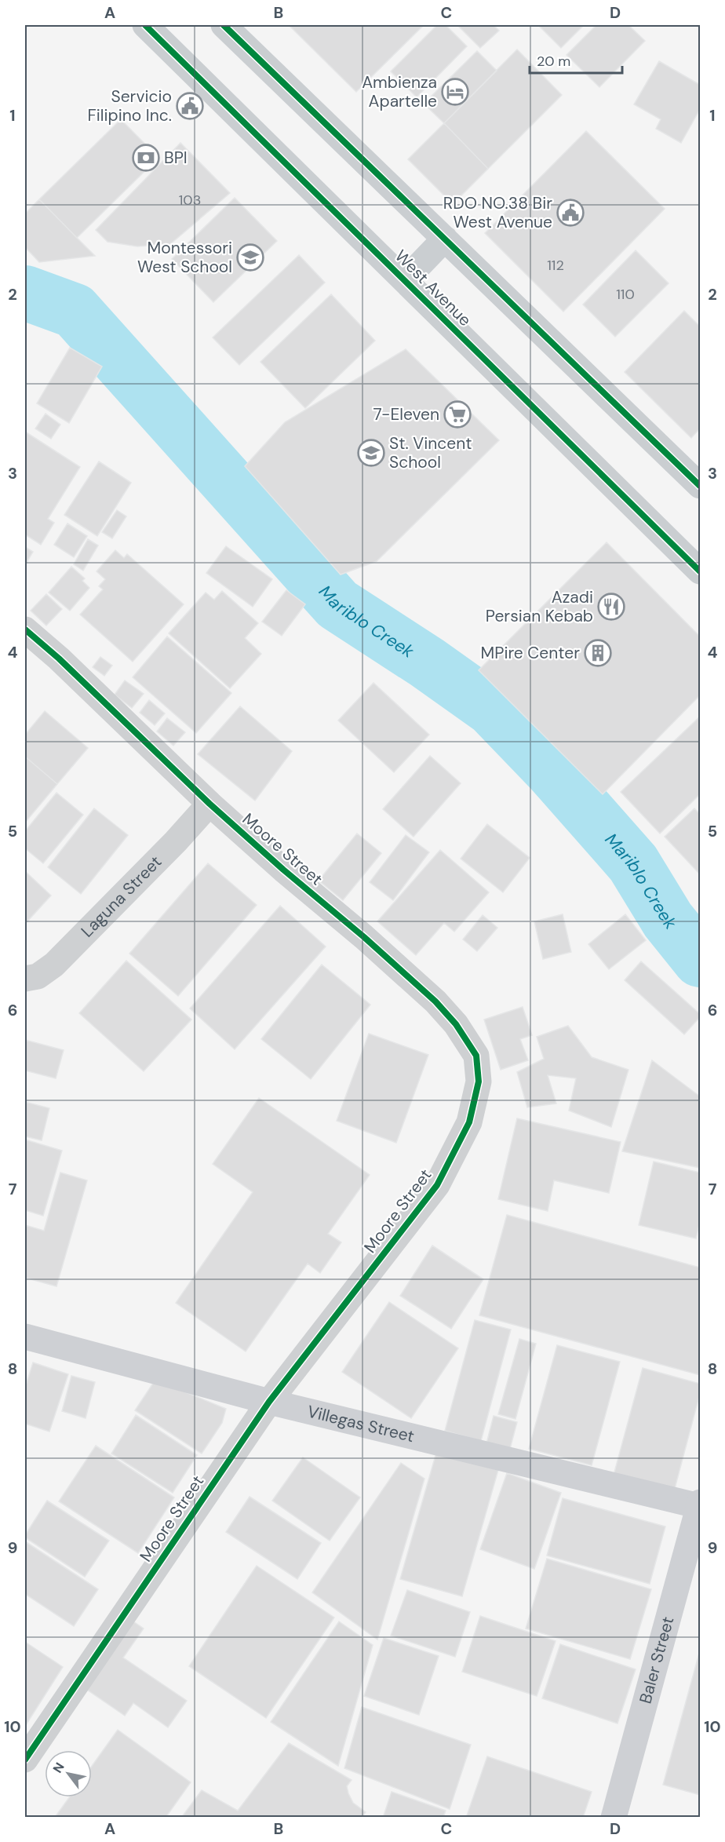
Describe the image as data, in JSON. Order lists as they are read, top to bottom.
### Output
{
  "streets": {
    "main road": ["West Avenue"],
    "street": [
      "Moore Street",
      "Laguna Street",
      "Villegas Street",
      "Baler Street"
    ]
  },
  "crossings": [
    ["Moore Street", "Laguna Street"],
    ["Moore Street", "Villegas Street"],
    ["Villegas Street", "Baler Street"]
  ],
  "water": ["Mariblo Creek"],
  "places": {
    "hotel": ["Ambienza Apartelle"],
    "public building": ["Servicio Filipino Inc.", "RDO NO.38 Bir West Avenue"],
    "bank": ["BPI"],
    "school or university": ["Montessori West School", "St. Vincent School"],
    "supermarket": ["7-Eleven"],
    "restaurant": ["Azadi Persian Kebab"],
    "building": ["MPire Center"]
  },
  "house_numbers": ["103", "112", "110"],
  "scale_bar": "20 m",
  "north": "top left",
  "grid": {
    "columns": [
      "A",
      "B",
      "C",
      "D"
    ],
    "rows": [
      "1",
      "2",
      "3",
      "4",
      "5",
      "6",
      "7",
      "8",
      "9",
      "10"
    ]
  }
}
